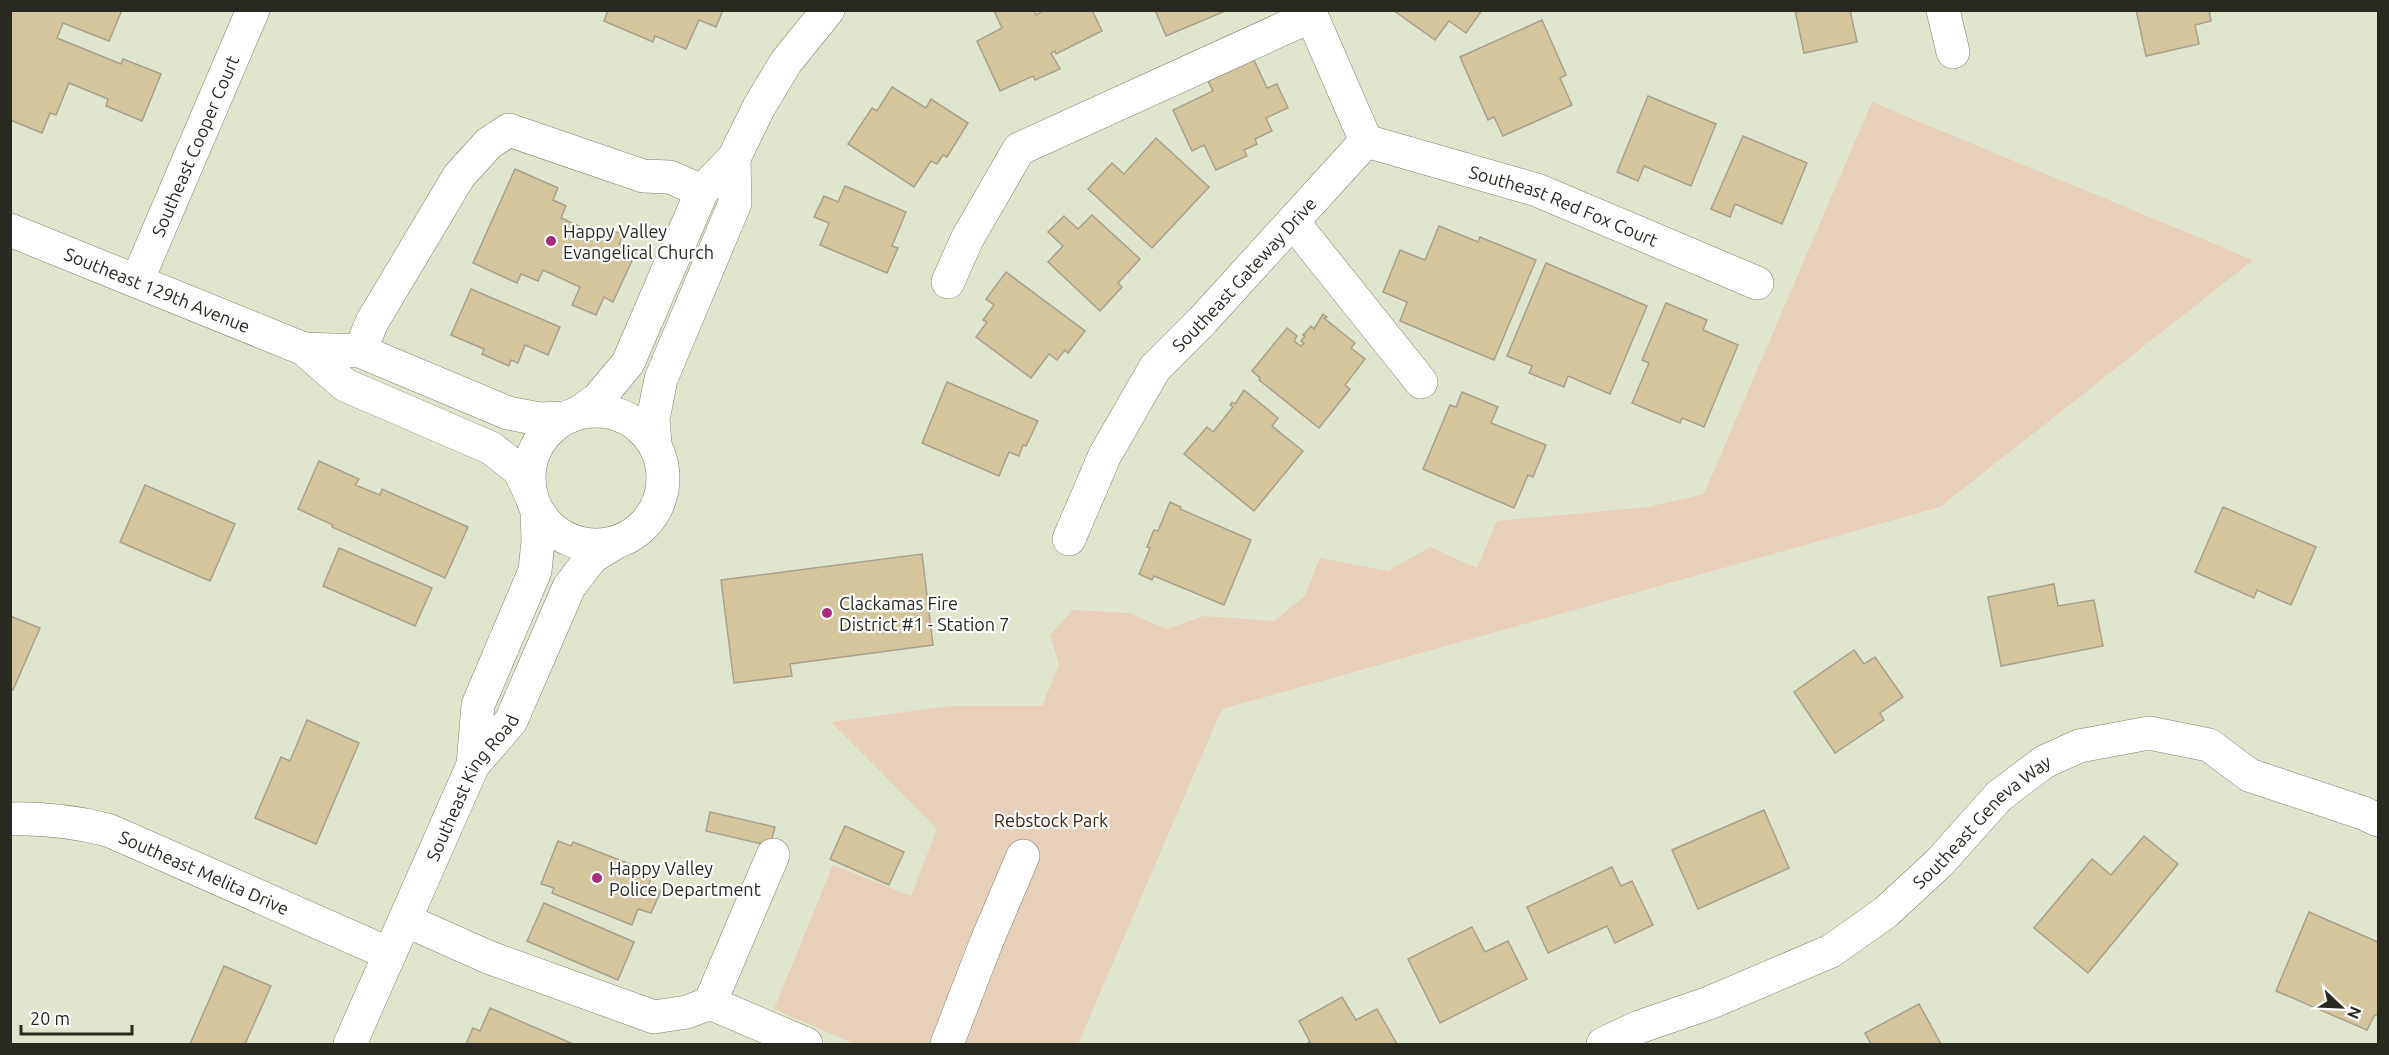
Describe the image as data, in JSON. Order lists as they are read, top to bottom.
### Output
{
  "streets": {
    "main road": [
      "Southeast Cooper Court",
      "Southeast Red Fox Court",
      "Southeast Gateway Drive",
      "Southeast 129th Avenue",
      "Southeast King Road",
      "Southeast Geneva Way",
      "Southeast Melita Drive"
    ]
  },
  "crossings": [
    ["Southeast Cooper Court", "Southeast 129th Avenue"],
    ["Southeast Red Fox Court", "Southeast Gateway Drive"],
    ["Southeast 129th Avenue", "Southeast King Road"],
    ["Southeast King Road", "Southeast Melita Drive"]
  ],
  "parks": ["Rebstock Park"],
  "places": ["Happy Valley Evangelical Church", "Clackamas Fire District #1 - Station 7", "Happy Valley Police Department"],
  "scale_bar": "20 m",
  "north": "bottom right"
}
